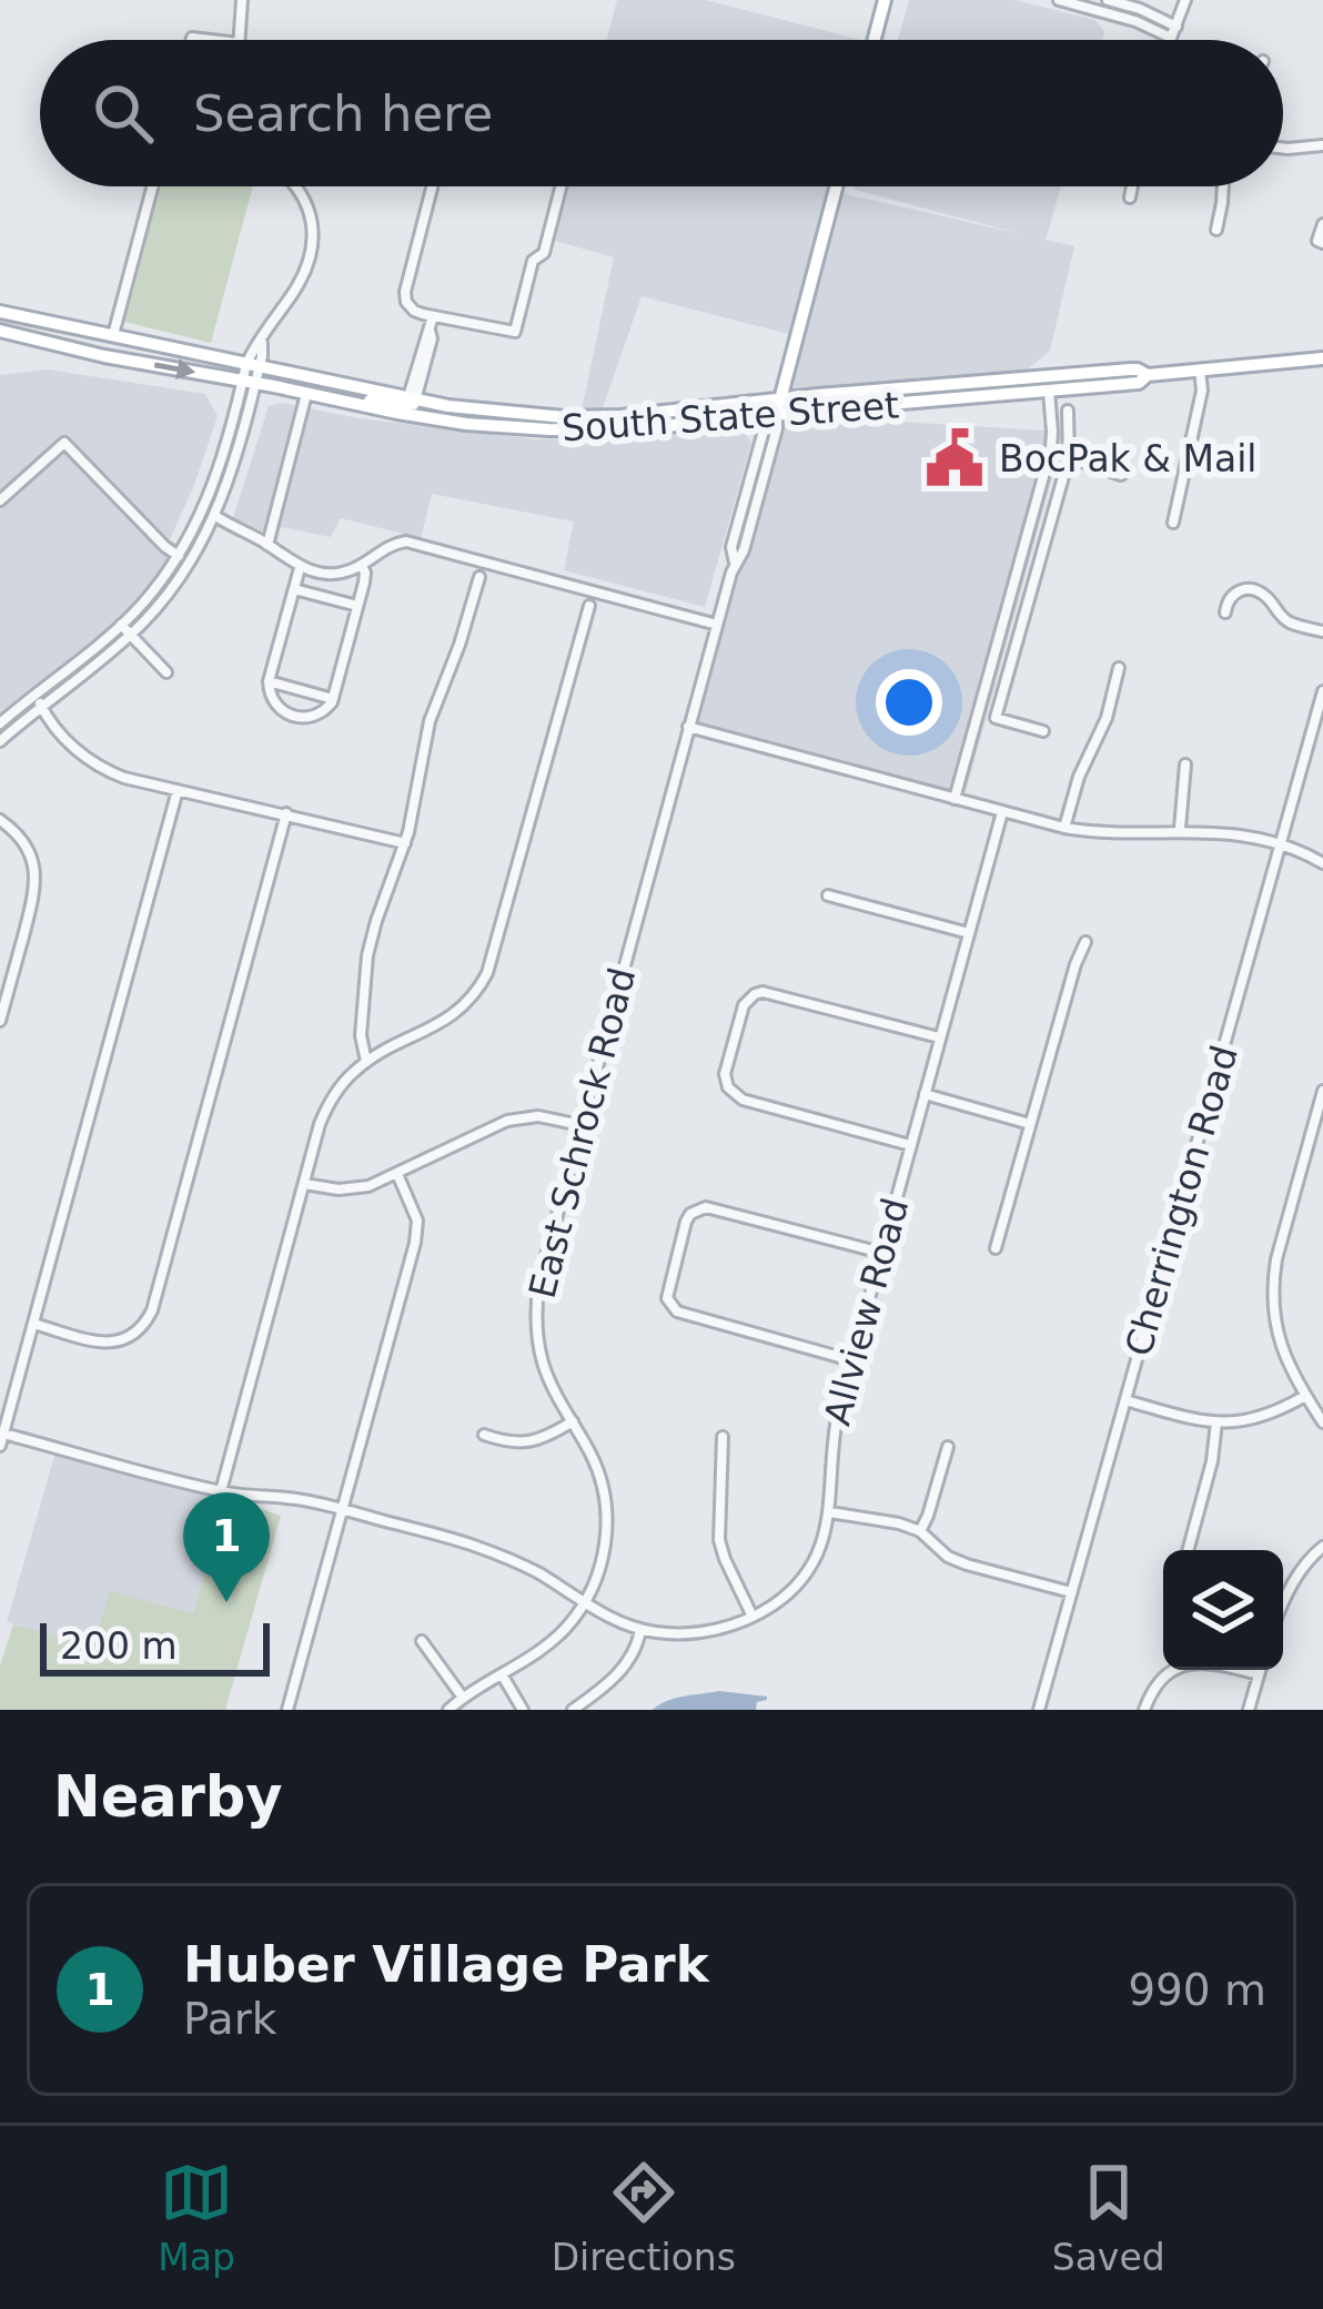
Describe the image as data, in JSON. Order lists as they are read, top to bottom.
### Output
{
  "streets": {
    "main road": ["South State Street"],
    "street": ["East Schrock Road", "Cherrington Road", "Allview Road"]
  },
  "crossings": [
    ["South State Street", "East Schrock Road"],
    ["East Schrock Road", "Allview Road"]
  ],
  "places": {
    "public building": ["BocPak & Mail"]
  },
  "scale_bar": "200 m",
  "page": {
    "search": "Search here",
    "pins": "1",
    "scale": "200 m",
    "heading": "Nearby",
    "list": [
      {
        "mark": "1",
        "name": "Huber Village Park",
        "note": "Park",
        "value": "990 m"
      }
    ],
    "nav": ["Map", "Directions", "Saved"]
  }
}
